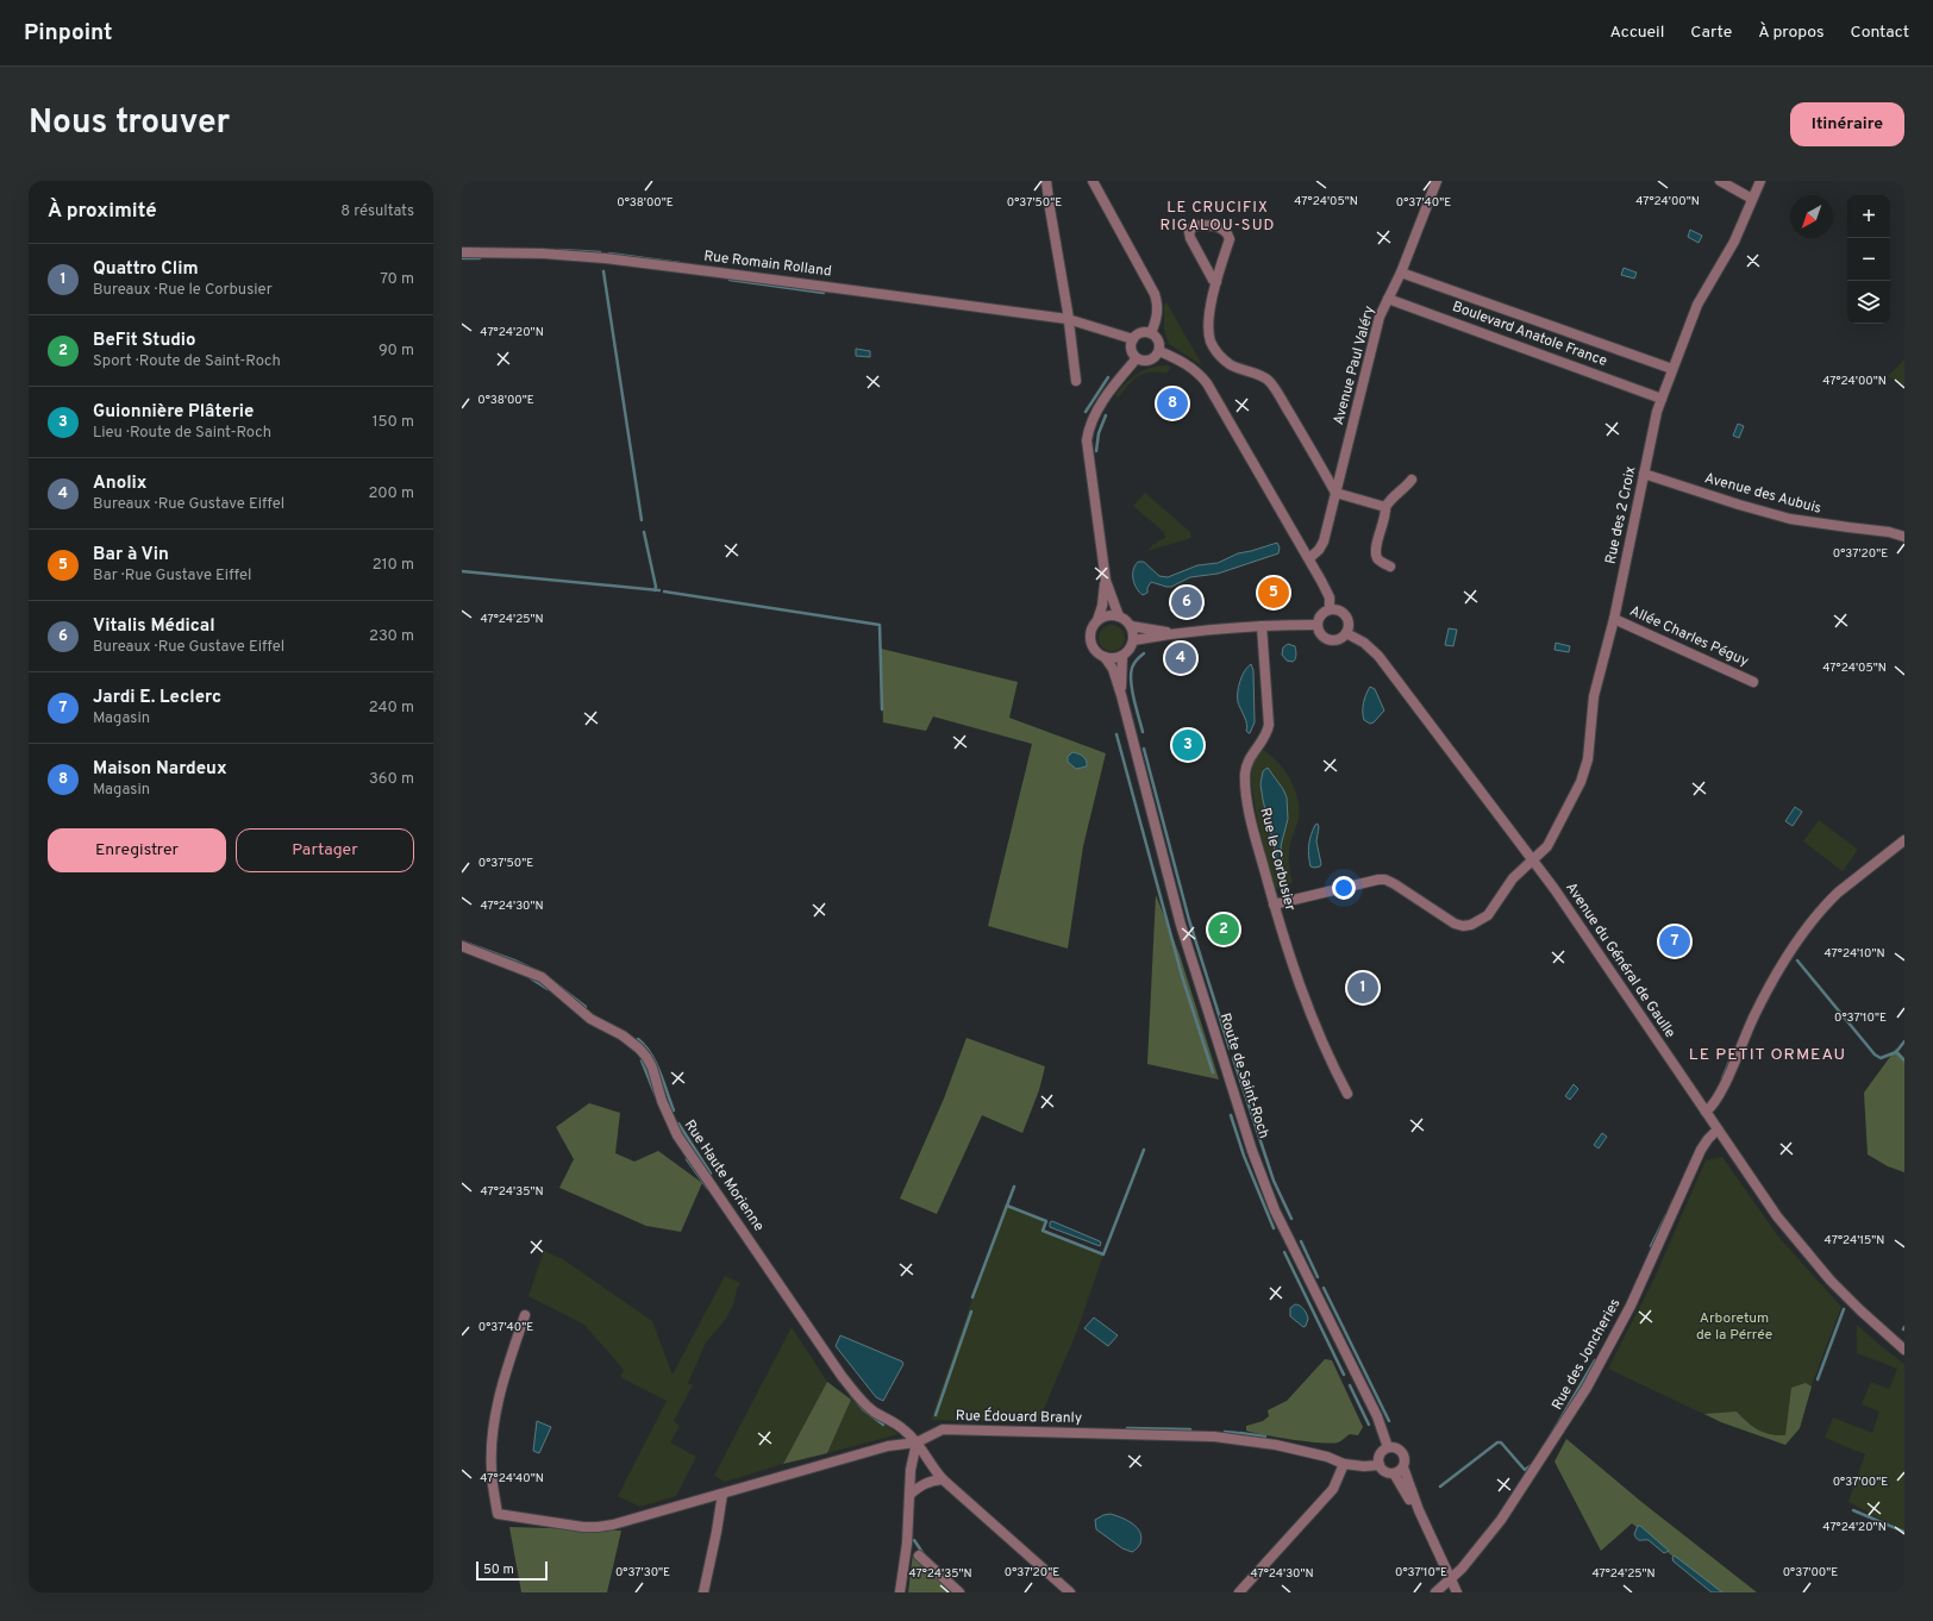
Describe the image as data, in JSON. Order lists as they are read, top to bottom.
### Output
{
  "streets": {
    "street": [
      "Rue Romain Rolland",
      "Boulevard Anatole France",
      "Avenue Paul Valéry",
      "Avenue des Aubuis",
      "Rue des 2 Croix",
      "Allée Charles Péguy",
      "Rue le Corbusier",
      "Avenue du Général de Gaulle",
      "Route de Saint-Roch",
      "Rue Haute Morienne",
      "Rue des Joncheries",
      "Rue Édouard Branly"
    ]
  },
  "crossings": [
    ["Boulevard Anatole France", "Avenue Paul Valéry"],
    ["Boulevard Anatole France", "Rue des 2 Croix"],
    ["Avenue des Aubuis", "Rue des 2 Croix"],
    ["Rue des 2 Croix", "Allée Charles Péguy"],
    ["Rue des 2 Croix", "Rue le Corbusier"],
    ["Rue des 2 Croix", "Avenue du Général de Gaulle"],
    ["Avenue du Général de Gaulle", "Rue des Joncheries"],
    ["Route de Saint-Roch", "Rue Édouard Branly"],
    ["Rue Haute Morienne", "Rue Édouard Branly"]
  ],
  "districts": ["LE CRUCIFIX RIGALOU-SUD", "LE PETIT ORMEAU"],
  "parks": ["Arboretum de la Pérrée"],
  "scale_bar": "50 m",
  "north": "bottom left",
  "page": {
    "header": "Pinpoint",
    "nav": [
      "Accueil",
      "Carte",
      "À propos",
      "Contact"
    ],
    "title": "Nous trouver",
    "buttons": [
      "Itinéraire",
      ["Enregistrer", "Partager"]
    ],
    "heading": ["À proximité", "8 résultats"],
    "map_buttons": ["+", "−"],
    "list": [
      {
        "mark": "1",
        "name": "Quattro Clim",
        "note": "Bureaux · Rue le Corbusier",
        "value": "70 m"
      },
      {
        "mark": "2",
        "name": "BeFit Studio",
        "note": "Sport · Route de Saint-Roch",
        "value": "90 m"
      },
      {
        "mark": "3",
        "name": "Guionnière Plâterie",
        "note": "Lieu · Route de Saint-Roch",
        "value": "150 m"
      },
      {
        "mark": "4",
        "name": "Anolix",
        "note": "Bureaux · Rue Gustave Eiffel",
        "value": "200 m"
      },
      {
        "mark": "5",
        "name": "Bar à Vin",
        "note": "Bar · Rue Gustave Eiffel",
        "value": "210 m"
      },
      {
        "mark": "6",
        "name": "Vitalis Médical",
        "note": "Bureaux · Rue Gustave Eiffel",
        "value": "230 m"
      },
      {
        "mark": "7",
        "name": "Jardi E. Leclerc",
        "note": "Magasin",
        "value": "240 m"
      },
      {
        "mark": "8",
        "name": "Maison Nardeux",
        "note": "Magasin",
        "value": "360 m"
      }
    ],
    "pins": [
      "8",
      "5",
      "6",
      "4",
      "3",
      "2",
      "7",
      "1"
    ],
    "scale": "50 m"
  },
  "coordinates": [
    "47°24'05\"N",
    "47°24'00\"N",
    "0°38'00\"E",
    "0°37'50\"E",
    "0°37'40\"E",
    "47°24'20\"N",
    "0°37'20\"E",
    "47°24'25\"N",
    "47°24'30\"N",
    "47°24'10\"N",
    "0°37'10\"E",
    "47°24'35\"N",
    "47°24'15\"N",
    "47°24'40\"N",
    "0°37'00\"E",
    "0°37'30\"E"
  ]
}
